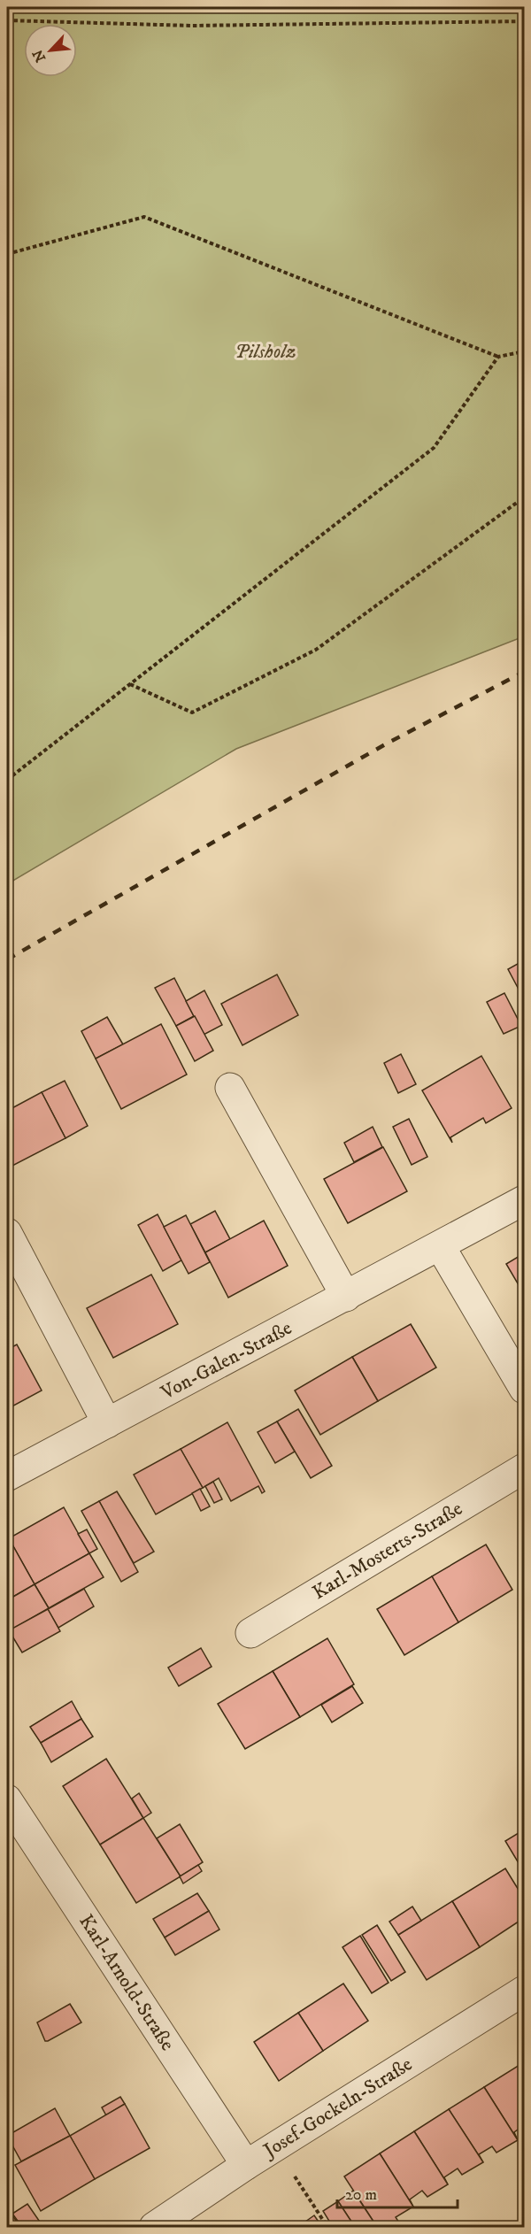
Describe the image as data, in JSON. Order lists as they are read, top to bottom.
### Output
{
  "streets": {
    "street": [
      "Von-Galen-Straße",
      "Karl-Mosterts-Straße",
      "Karl-Arnold-Straße",
      "Josef-Gockeln-Straße"
    ]
  },
  "crossings": [
    ["Karl-Arnold-Straße", "Josef-Gockeln-Straße"]
  ],
  "parks": ["Pilsholz"],
  "scale_bar": "20 m",
  "north": "bottom left"
}
